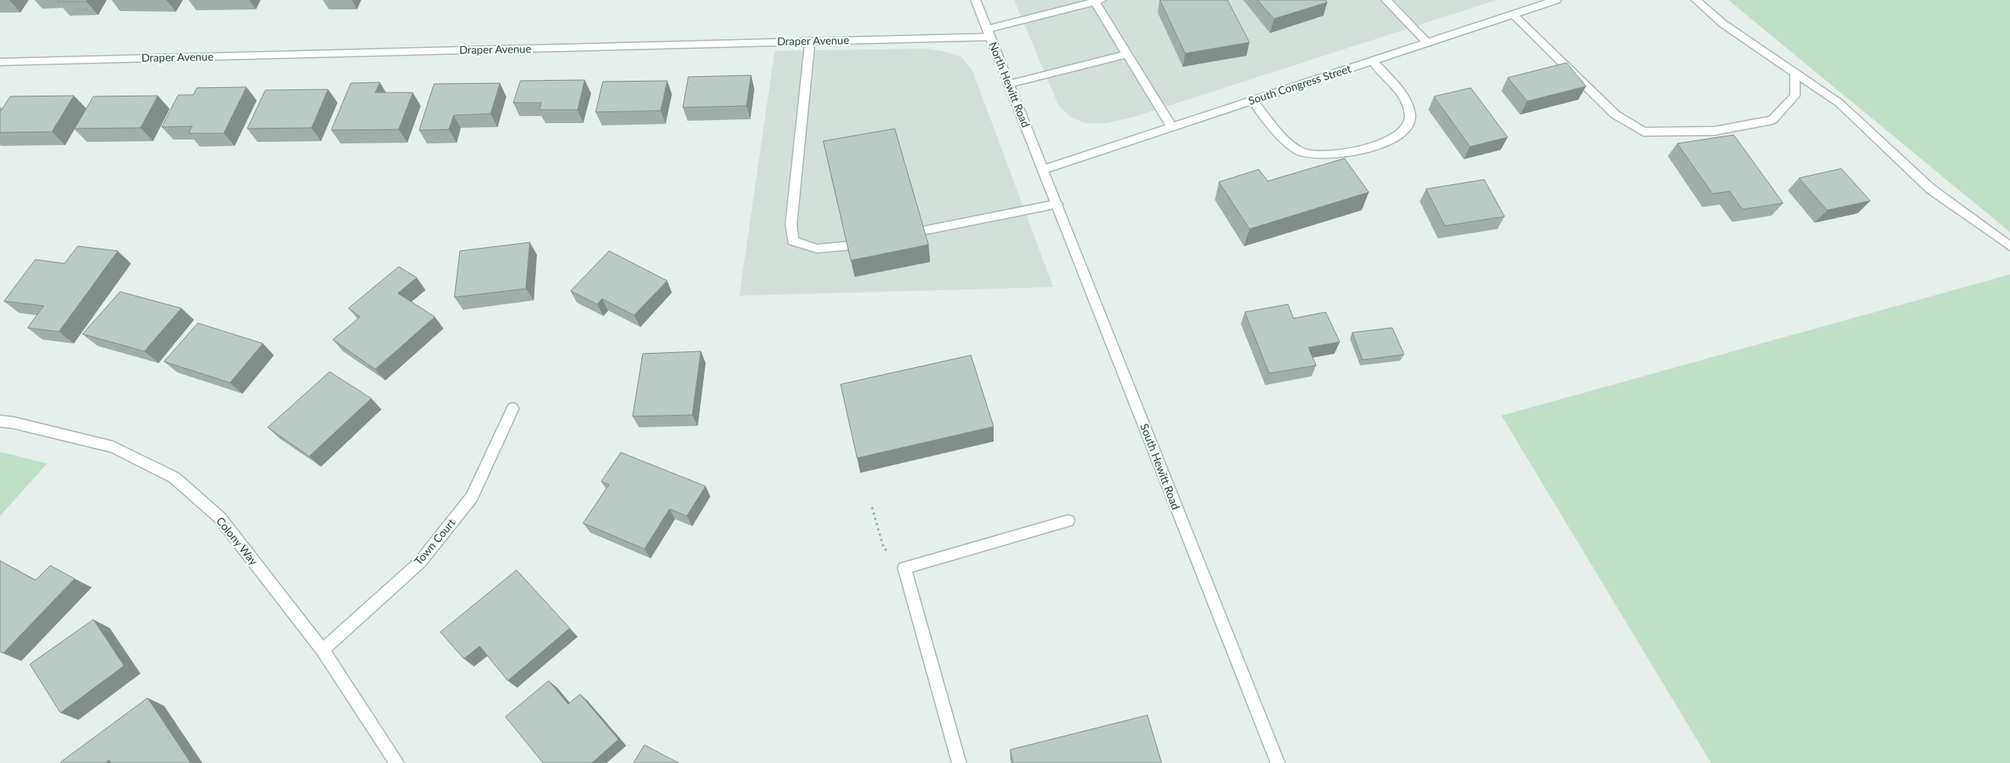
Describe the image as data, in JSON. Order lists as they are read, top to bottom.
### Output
{
  "streets": {
    "street": [
      "Draper Avenue",
      "North Hewitt Road",
      "South Congress Street",
      "South Hewitt Road",
      "Colony Way",
      "Town Court"
    ]
  },
  "crossings": [
    ["Draper Avenue", "North Hewitt Road"],
    ["North Hewitt Road", "South Congress Street"],
    ["North Hewitt Road", "South Hewitt Road"],
    ["South Congress Street", "South Hewitt Road"],
    ["Colony Way", "Town Court"]
  ]
}
